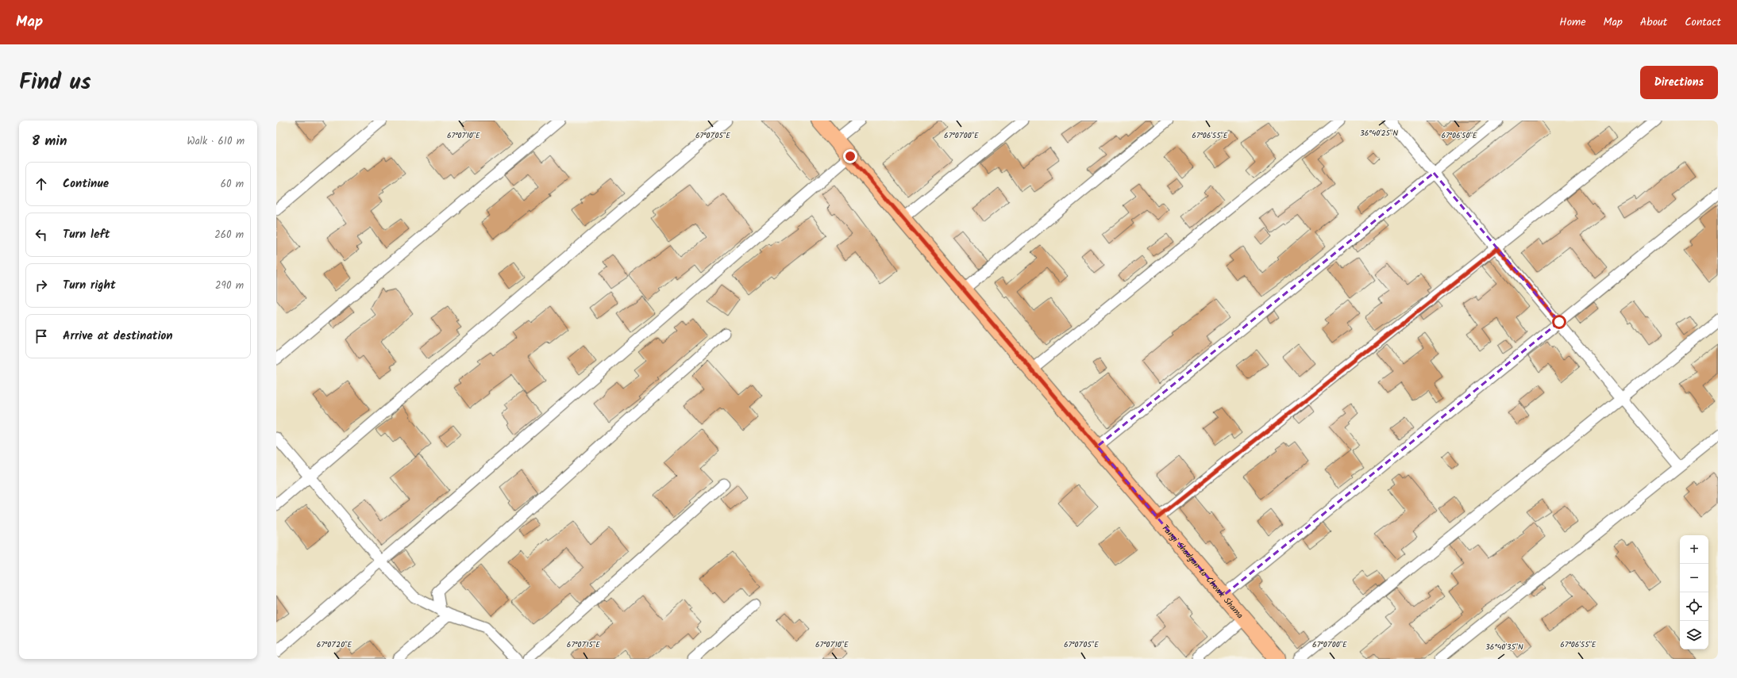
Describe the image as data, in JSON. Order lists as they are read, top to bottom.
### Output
{
  "streets": {
    "main road": ["Tangi Shadyan to Chowk Shama"]
  },
  "page": {
    "header": "Map",
    "nav": [
      "Home",
      "Map",
      "About",
      "Contact"
    ],
    "title": "Find us",
    "buttons": "Directions",
    "heading": ["8 min", "Walk · 610 m"],
    "list": [
      ["Continue", "60 m"],
      ["Turn left", "260 m"],
      ["Turn right", "290 m"],
      "Arrive at destination"
    ],
    "map_buttons": ["+", "−"]
  },
  "coordinates": [
    "36°40'25\"N",
    "67°07'10\"E",
    "67°07'05\"E",
    "67°07'00\"E",
    "67°06'55\"E",
    "67°06'50\"E",
    "67°07'20\"E",
    "67°07'15\"E",
    "36°40'35\"N"
  ]
}
